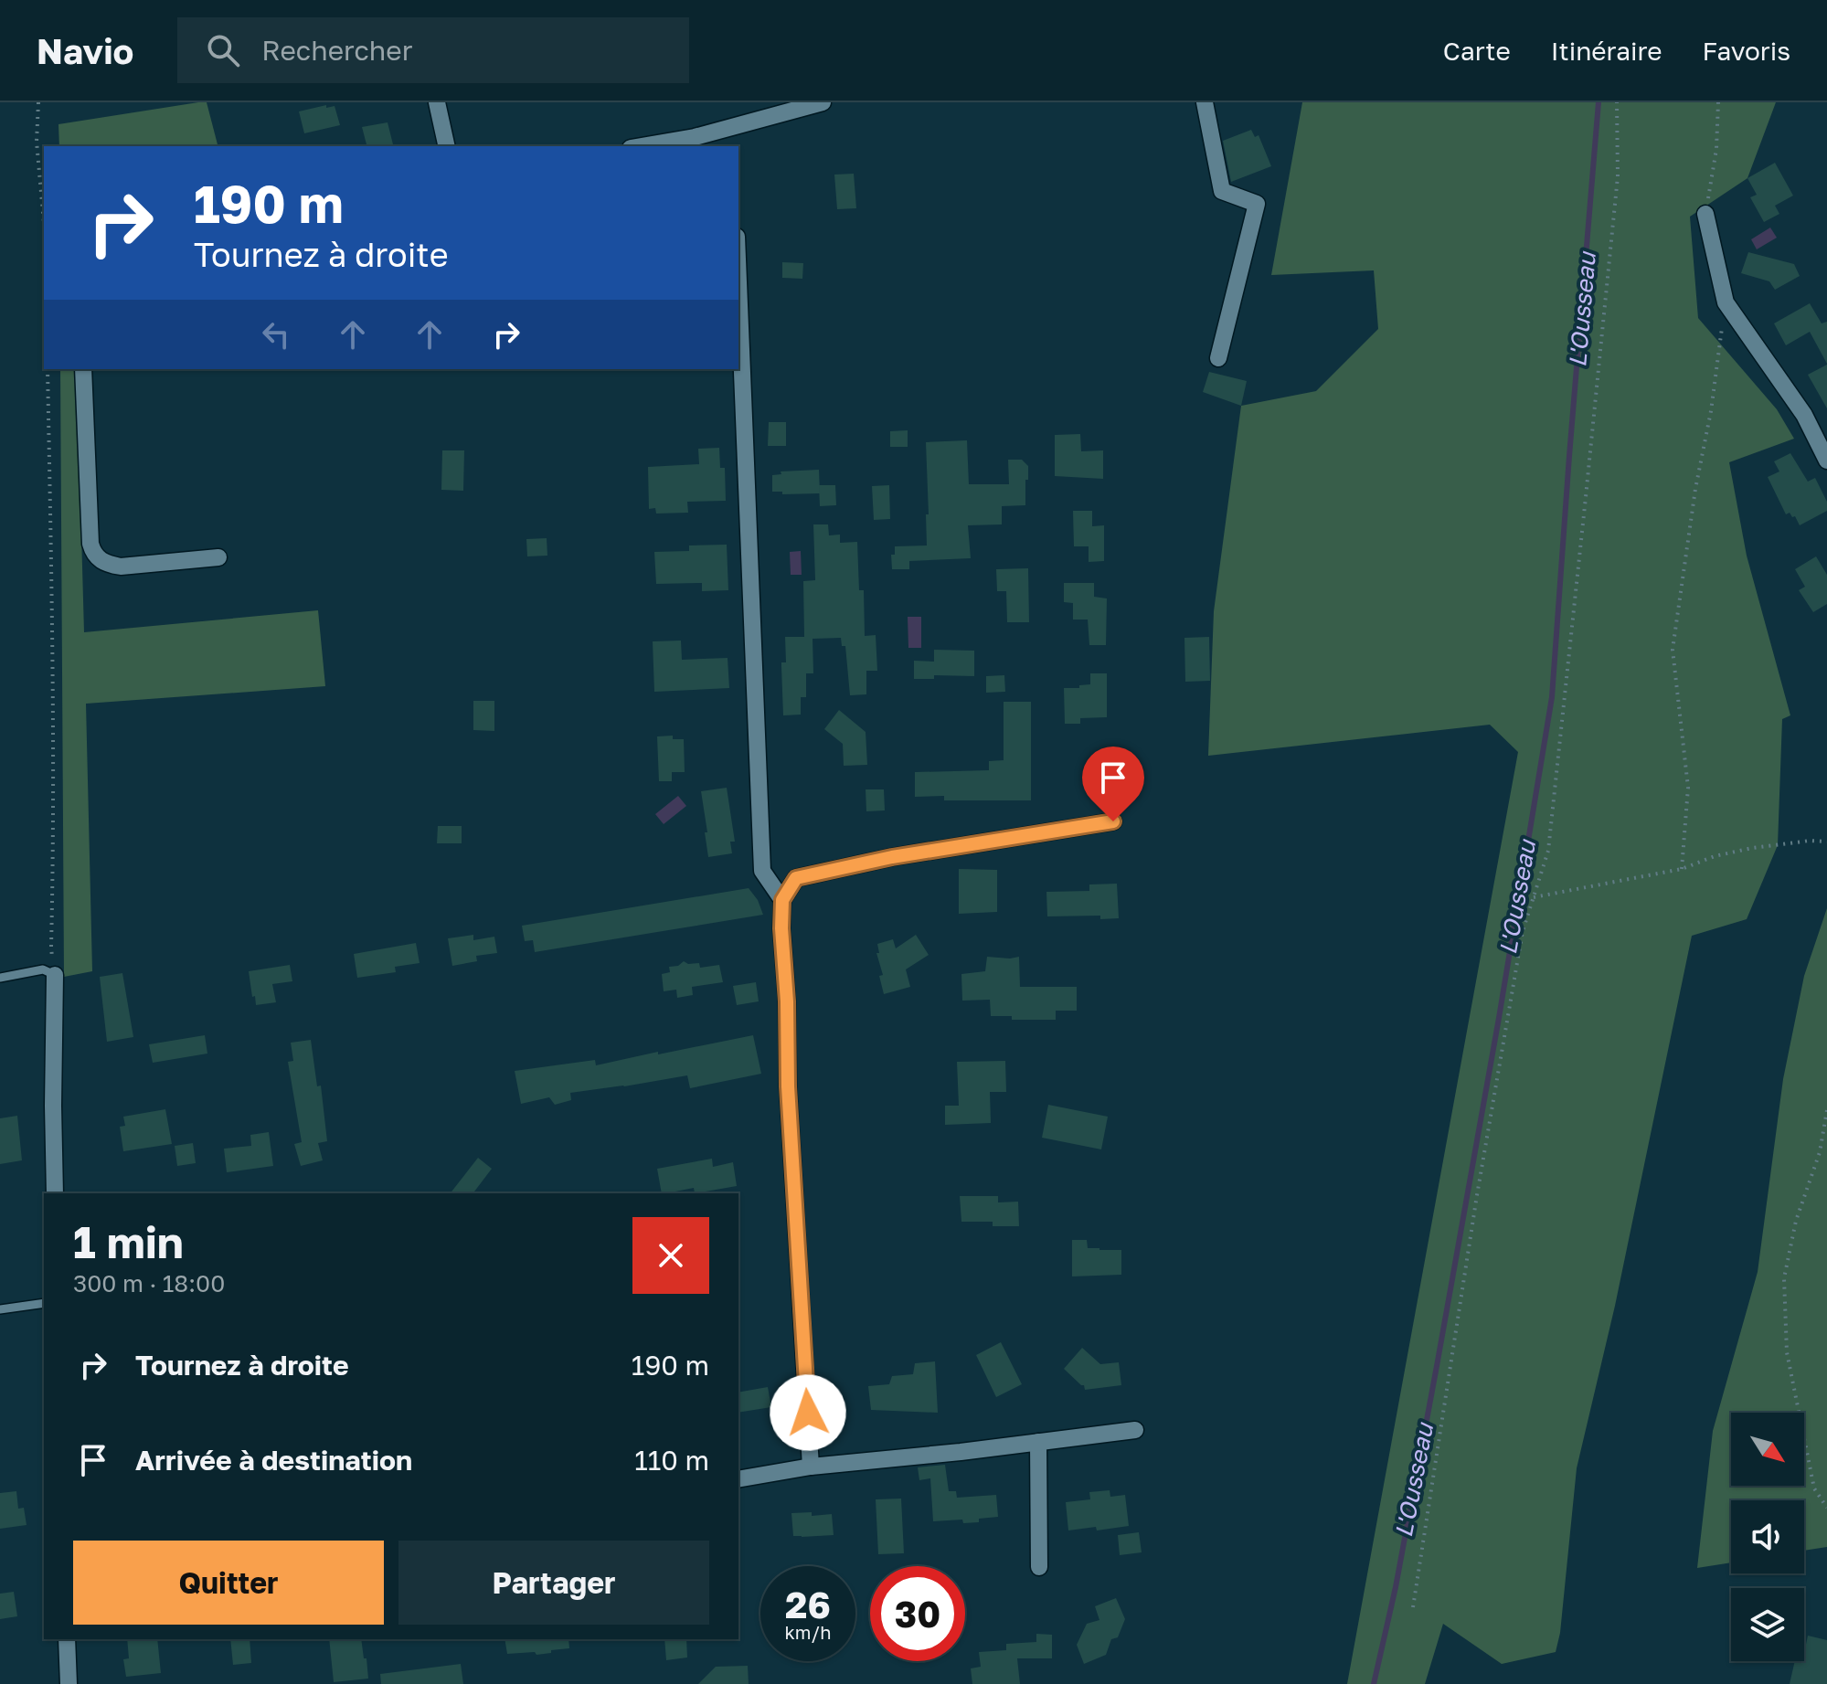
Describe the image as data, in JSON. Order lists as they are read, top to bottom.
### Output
{
  "water": ["L'Ousseau"],
  "north": "bottom right",
  "page": {
    "header": "Navio",
    "search": "Rechercher",
    "nav": ["Carte", "Itinéraire", "Favoris"],
    "turn": ["190 m", "Tournez à droite"],
    "heading": ["1 min", "300 m · 18:00"],
    "list": [
      {
        "name": "Tournez à droite",
        "value": "190 m"
      },
      {
        "name": "Arrivée à destination",
        "value": "110 m"
      }
    ],
    "buttons": ["Quitter", "Partager"],
    "speed": "26 km/h",
    "limit": "30"
  }
}
